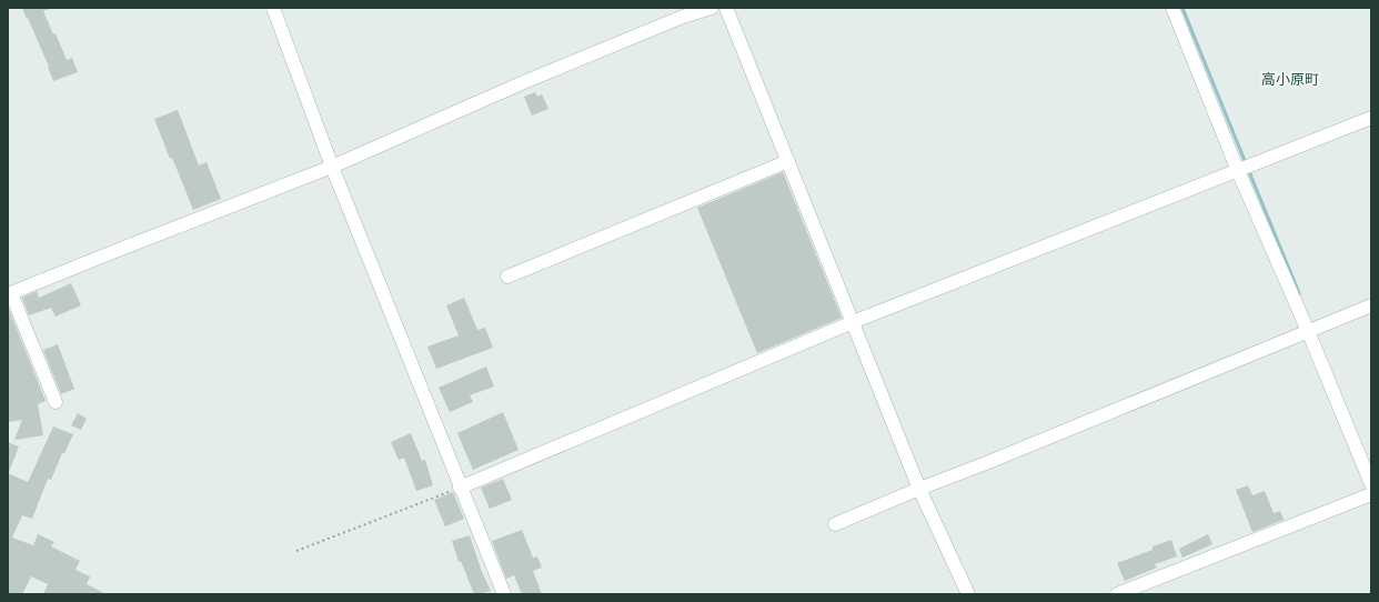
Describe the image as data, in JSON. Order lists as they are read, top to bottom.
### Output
{
  "districts": ["高小原町"]
}
